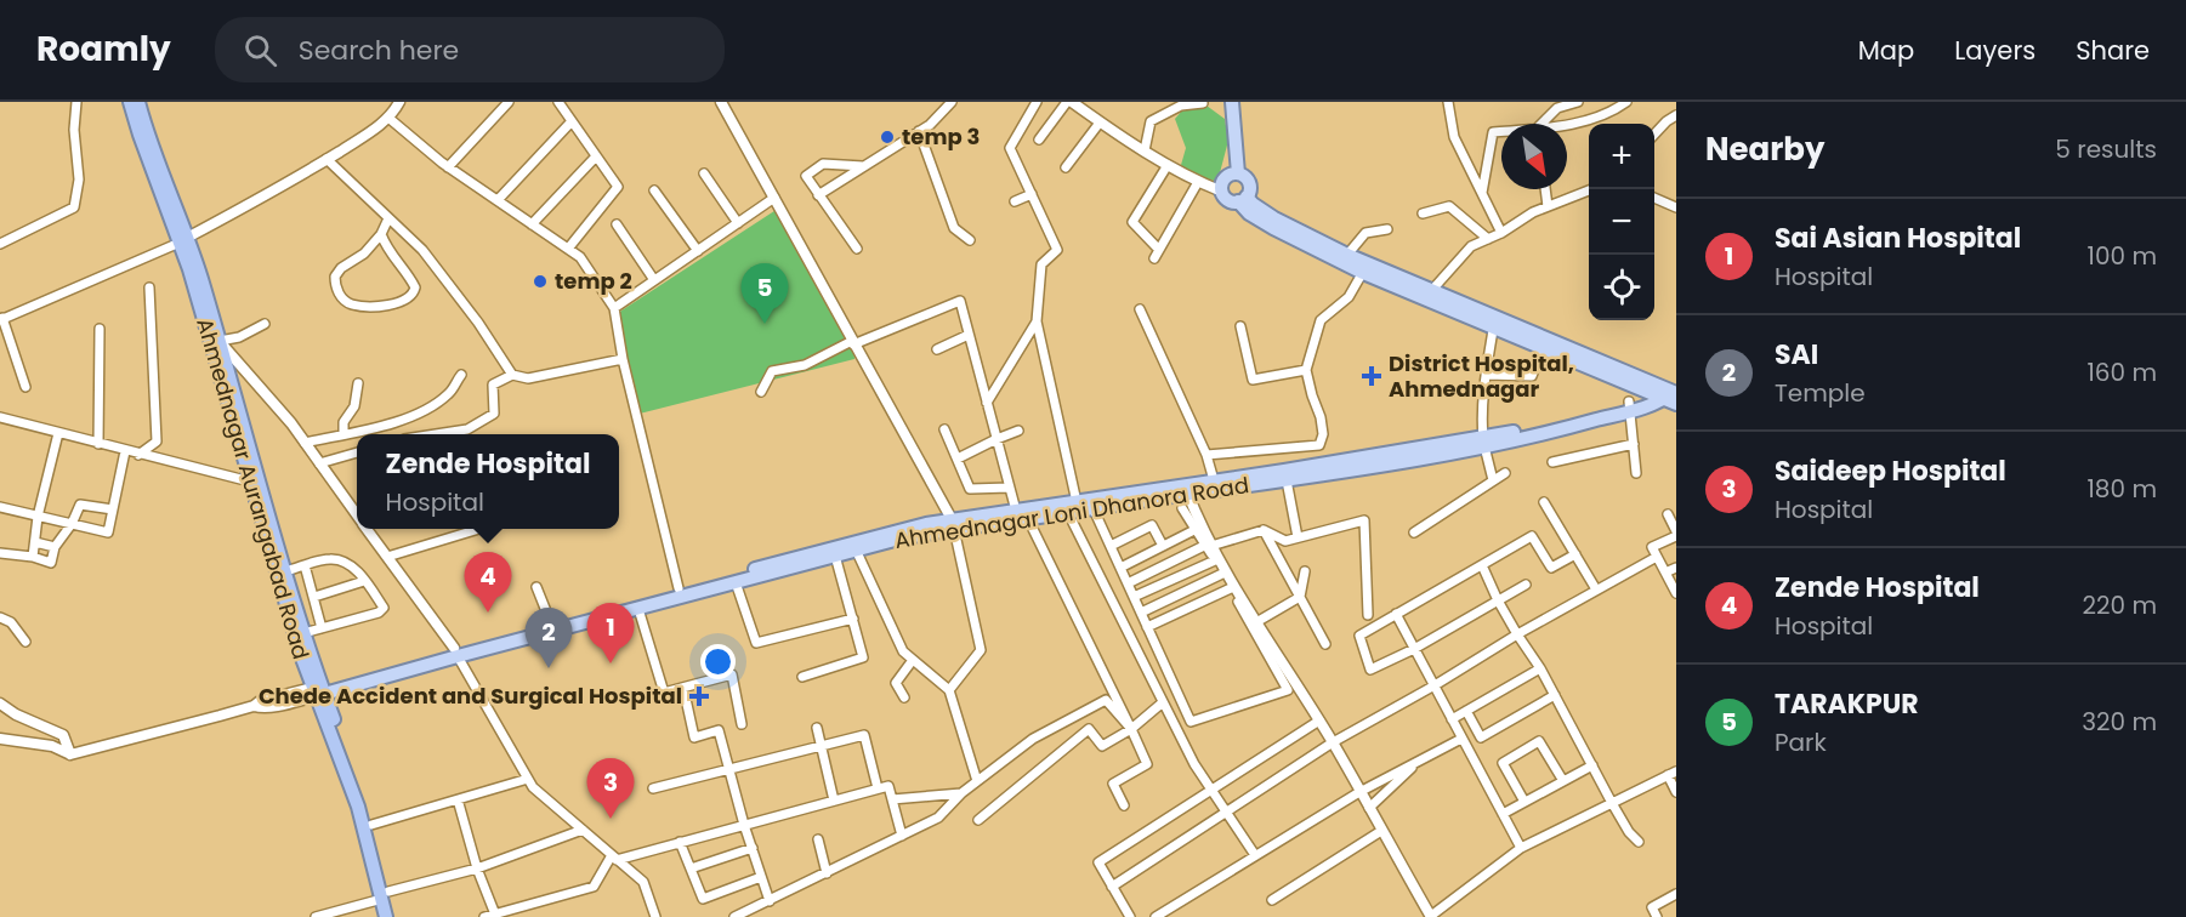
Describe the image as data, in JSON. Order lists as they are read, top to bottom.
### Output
{
  "streets": {
    "highway": ["Ahmednagar Aurangabad Road"],
    "main road": ["Ahmednagar Loni Dhanora Road"]
  },
  "crossings": [
    ["Ahmednagar Aurangabad Road", "Ahmednagar Loni Dhanora Road"]
  ],
  "places": {
    "other": ["temp 3", "temp 2"],
    "health": ["District Hospital, Ahmednagar", "Chede Accident and Surgical Hospital"]
  },
  "north": "bottom right",
  "page": {
    "header": "Roamly",
    "search": "Search here",
    "nav": ["Map", "Layers", "Share"],
    "heading": ["Nearby", "5 results"],
    "map_buttons": ["+", "−"],
    "list": [
      {
        "mark": "1",
        "name": "Sai Asian Hospital",
        "note": "Hospital",
        "value": "100 m"
      },
      {
        "mark": "2",
        "name": "SAI",
        "note": "Temple",
        "value": "160 m"
      },
      {
        "mark": "3",
        "name": "Saideep Hospital",
        "note": "Hospital",
        "value": "180 m"
      },
      {
        "mark": "4",
        "name": "Zende Hospital",
        "note": "Hospital",
        "value": "220 m"
      },
      {
        "mark": "5",
        "name": "TARAKPUR",
        "note": "Park",
        "value": "320 m"
      }
    ],
    "pins": [
      "5",
      "4",
      "1",
      "2",
      "3"
    ],
    "popup": ["Zende Hospital", "Hospital"]
  }
}
